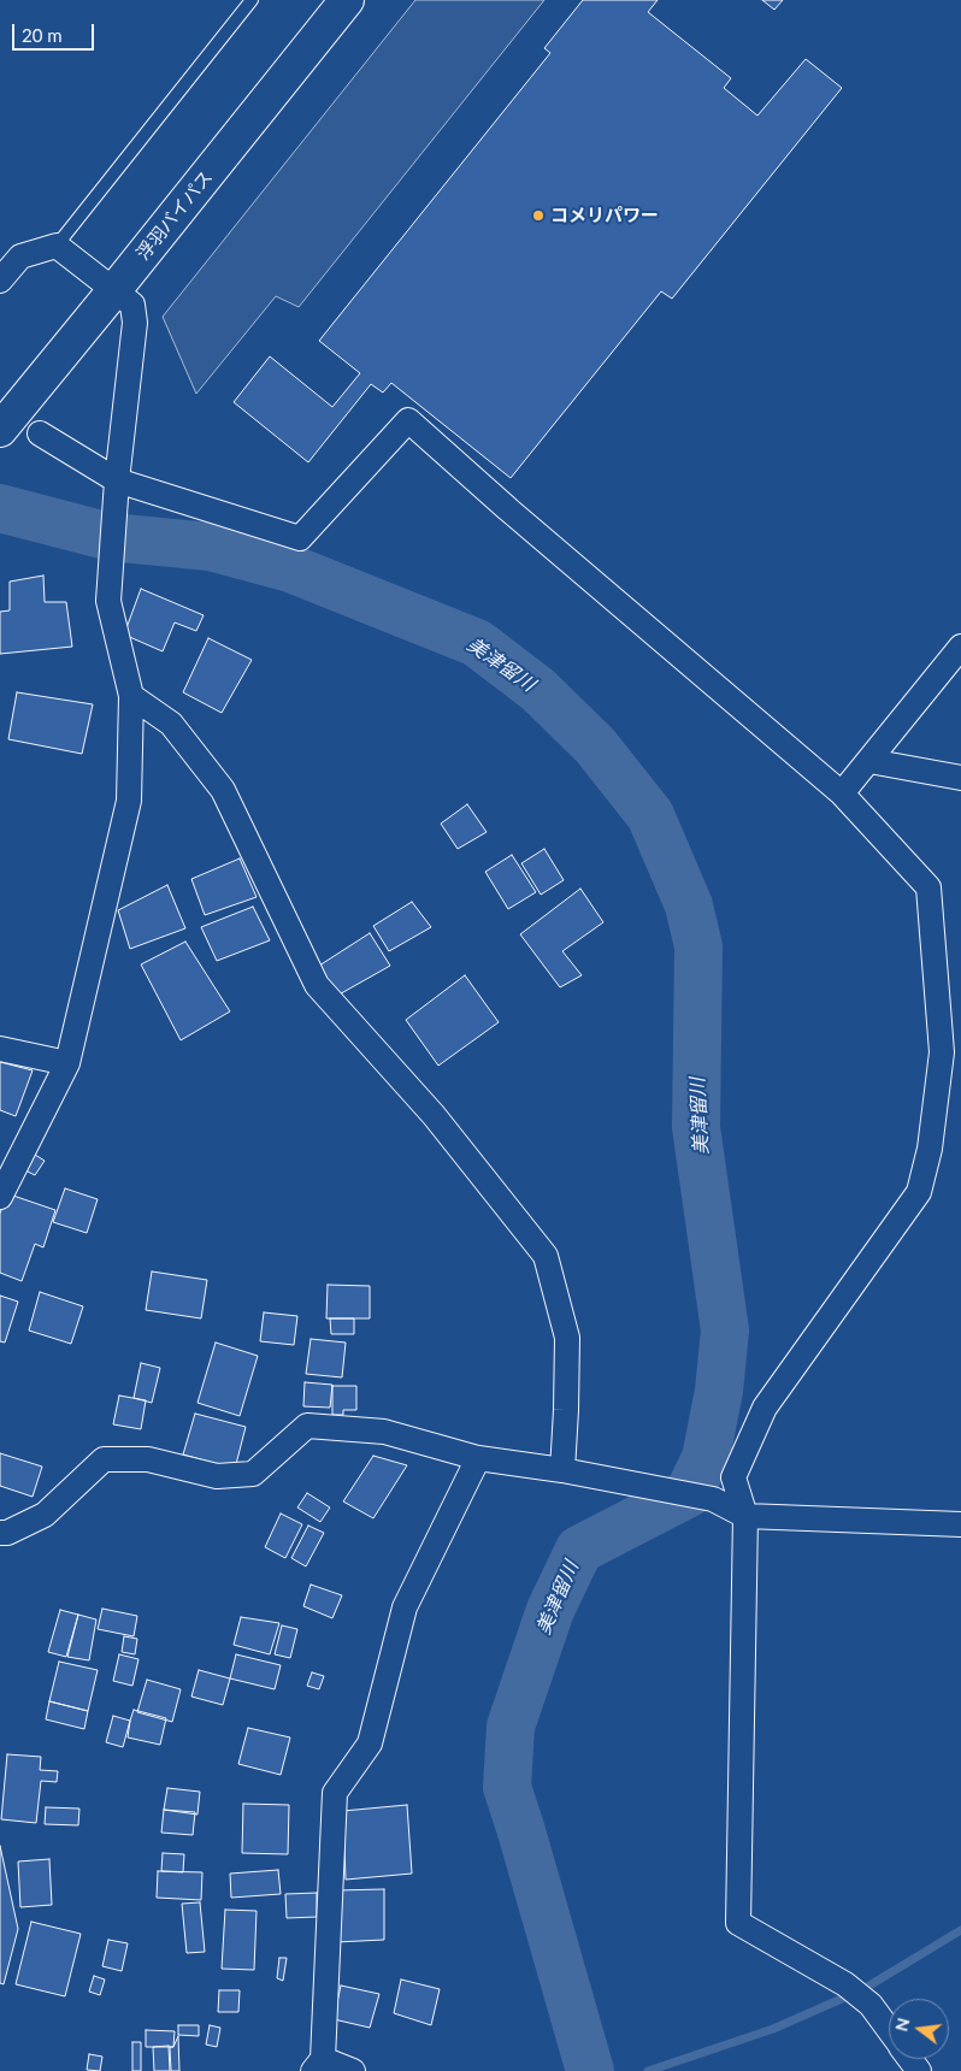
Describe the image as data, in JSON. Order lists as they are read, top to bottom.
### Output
{
  "streets": {
    "highway": ["浮羽バイパス"]
  },
  "water": ["美津留川"],
  "places": ["コメリパワー"],
  "scale_bar": "20 m",
  "north": "left"
}
